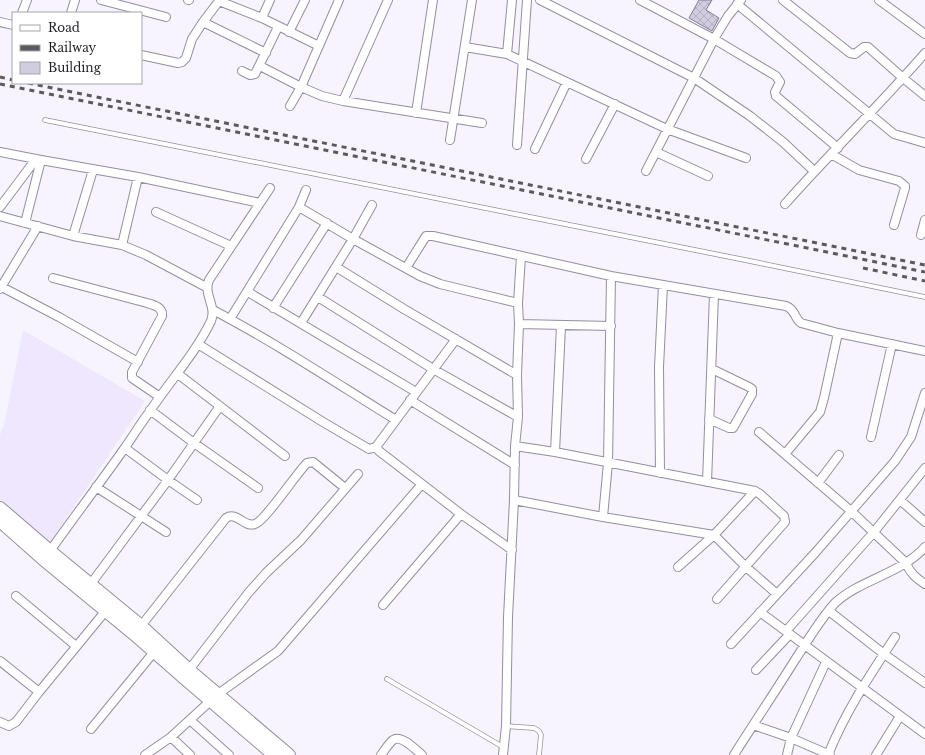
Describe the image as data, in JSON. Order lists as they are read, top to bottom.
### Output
{
  "legend": ["Road", "Railway", "Building"]
}
